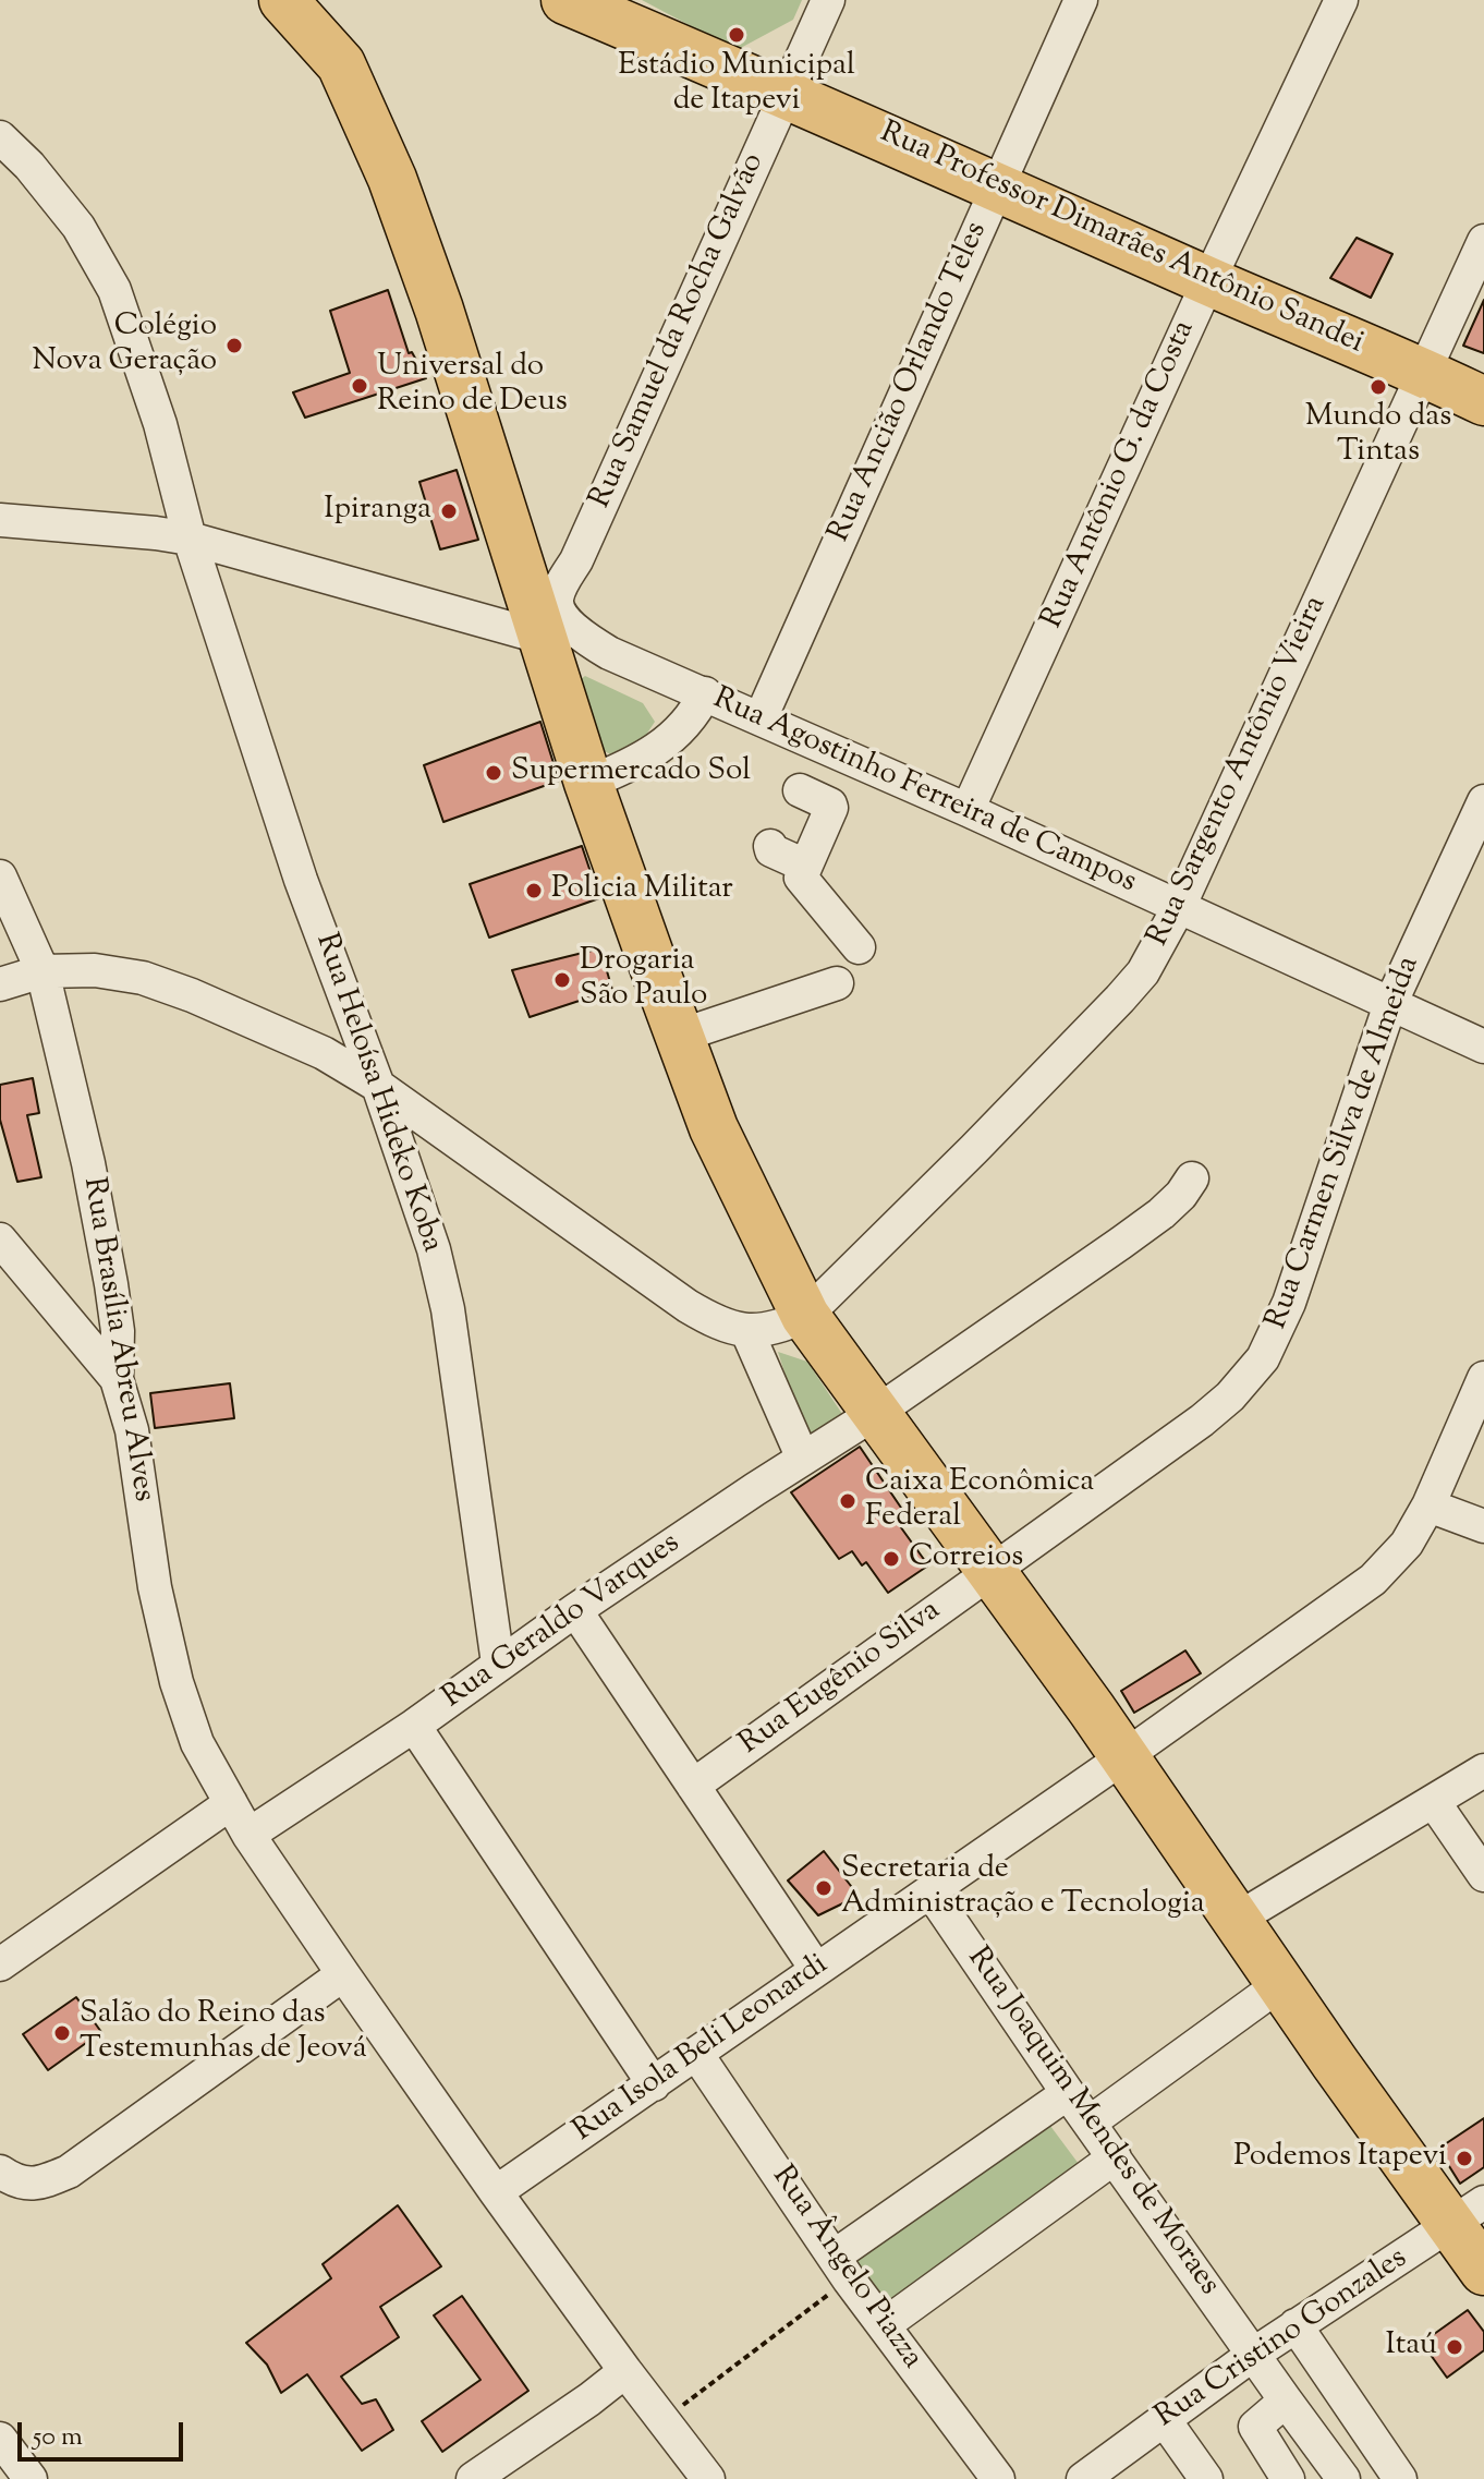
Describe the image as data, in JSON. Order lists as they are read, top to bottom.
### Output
{
  "streets": {
    "highway": ["Rua Professor Dimarães Antônio Sandei"],
    "street": [
      "Rua Samuel da Rocha Galvão",
      "Rua Ancião Orlando Teles",
      "Rua Antônio G. da Costa",
      "Rua Sargento Antônio Vieira",
      "Rua Agostinho Ferreira de Campos",
      "Rua Heloísa Hideko Koba",
      "Rua Carmen Silva de Almeida",
      "Rua Brasília Abreu Alves",
      "Rua Geraldo Varques",
      "Rua Eugênio Silva",
      "Rua Isola Beli Leonardi",
      "Rua Joaquim Mendes de Moraes",
      "Rua Ângelo Piazza",
      "Rua Cristino Gonzales"
    ]
  },
  "crossings": [
    ["Rua Professor Dimarães Antônio Sandei", "Rua Samuel da Rocha Galvão"],
    ["Rua Professor Dimarães Antônio Sandei", "Rua Ancião Orlando Teles"],
    ["Rua Professor Dimarães Antônio Sandei", "Rua Antônio G. da Costa"],
    ["Rua Professor Dimarães Antônio Sandei", "Rua Sargento Antônio Vieira"],
    ["Rua Samuel da Rocha Galvão", "Rua Agostinho Ferreira de Campos"],
    ["Rua Ancião Orlando Teles", "Rua Agostinho Ferreira de Campos"],
    ["Rua Antônio G. da Costa", "Rua Agostinho Ferreira de Campos"],
    ["Rua Sargento Antônio Vieira", "Rua Agostinho Ferreira de Campos"],
    ["Rua Agostinho Ferreira de Campos", "Rua Carmen Silva de Almeida"],
    ["Rua Heloísa Hideko Koba", "Rua Geraldo Varques"],
    ["Rua Carmen Silva de Almeida", "Rua Eugênio Silva"],
    ["Rua Brasília Abreu Alves", "Rua Geraldo Varques"],
    ["Rua Brasília Abreu Alves", "Rua Isola Beli Leonardi"],
    ["Rua Isola Beli Leonardi", "Rua Joaquim Mendes de Moraes"],
    ["Rua Isola Beli Leonardi", "Rua Ângelo Piazza"],
    ["Rua Joaquim Mendes de Moraes", "Rua Cristino Gonzales"]
  ],
  "places": [
    "Estádio Municipal de Itapevi",
    "Colégio Nova Geração",
    "Universal do Reino de Deus",
    "Mundo das Tintas",
    "Ipiranga",
    "Supermercado Sol",
    "Policia Militar",
    "Drogaria São Paulo",
    "Caixa Econômica Federal",
    "Correios",
    "Secretaria de Administração e Tecnologia",
    "Salão do Reino das Testemunhas de Jeová",
    "Podemos Itapevi",
    "Itaú"
  ],
  "scale_bar": "50 m"
}
